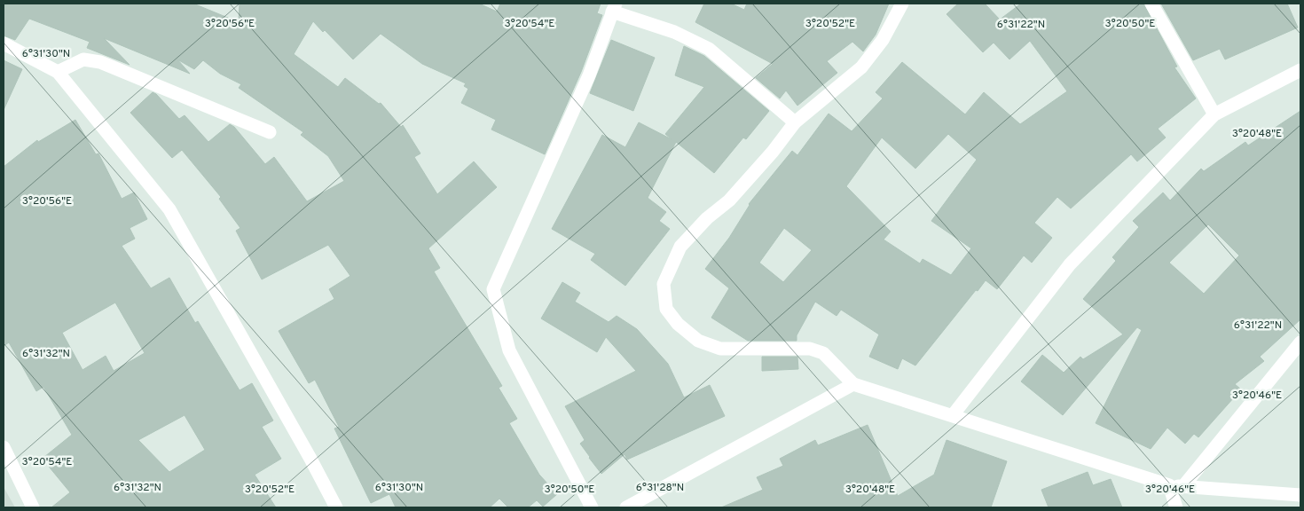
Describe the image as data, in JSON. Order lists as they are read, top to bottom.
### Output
{
  "coordinates": [
    "3°20'56\"E",
    "3°20'54\"E",
    "3°20'52\"E",
    "3°20'50\"E",
    "6°31'22\"N",
    "6°31'30\"N",
    "3°20'48\"E",
    "6°31'32\"N",
    "3°20'46\"E",
    "6°31'28\"N"
  ]
}
